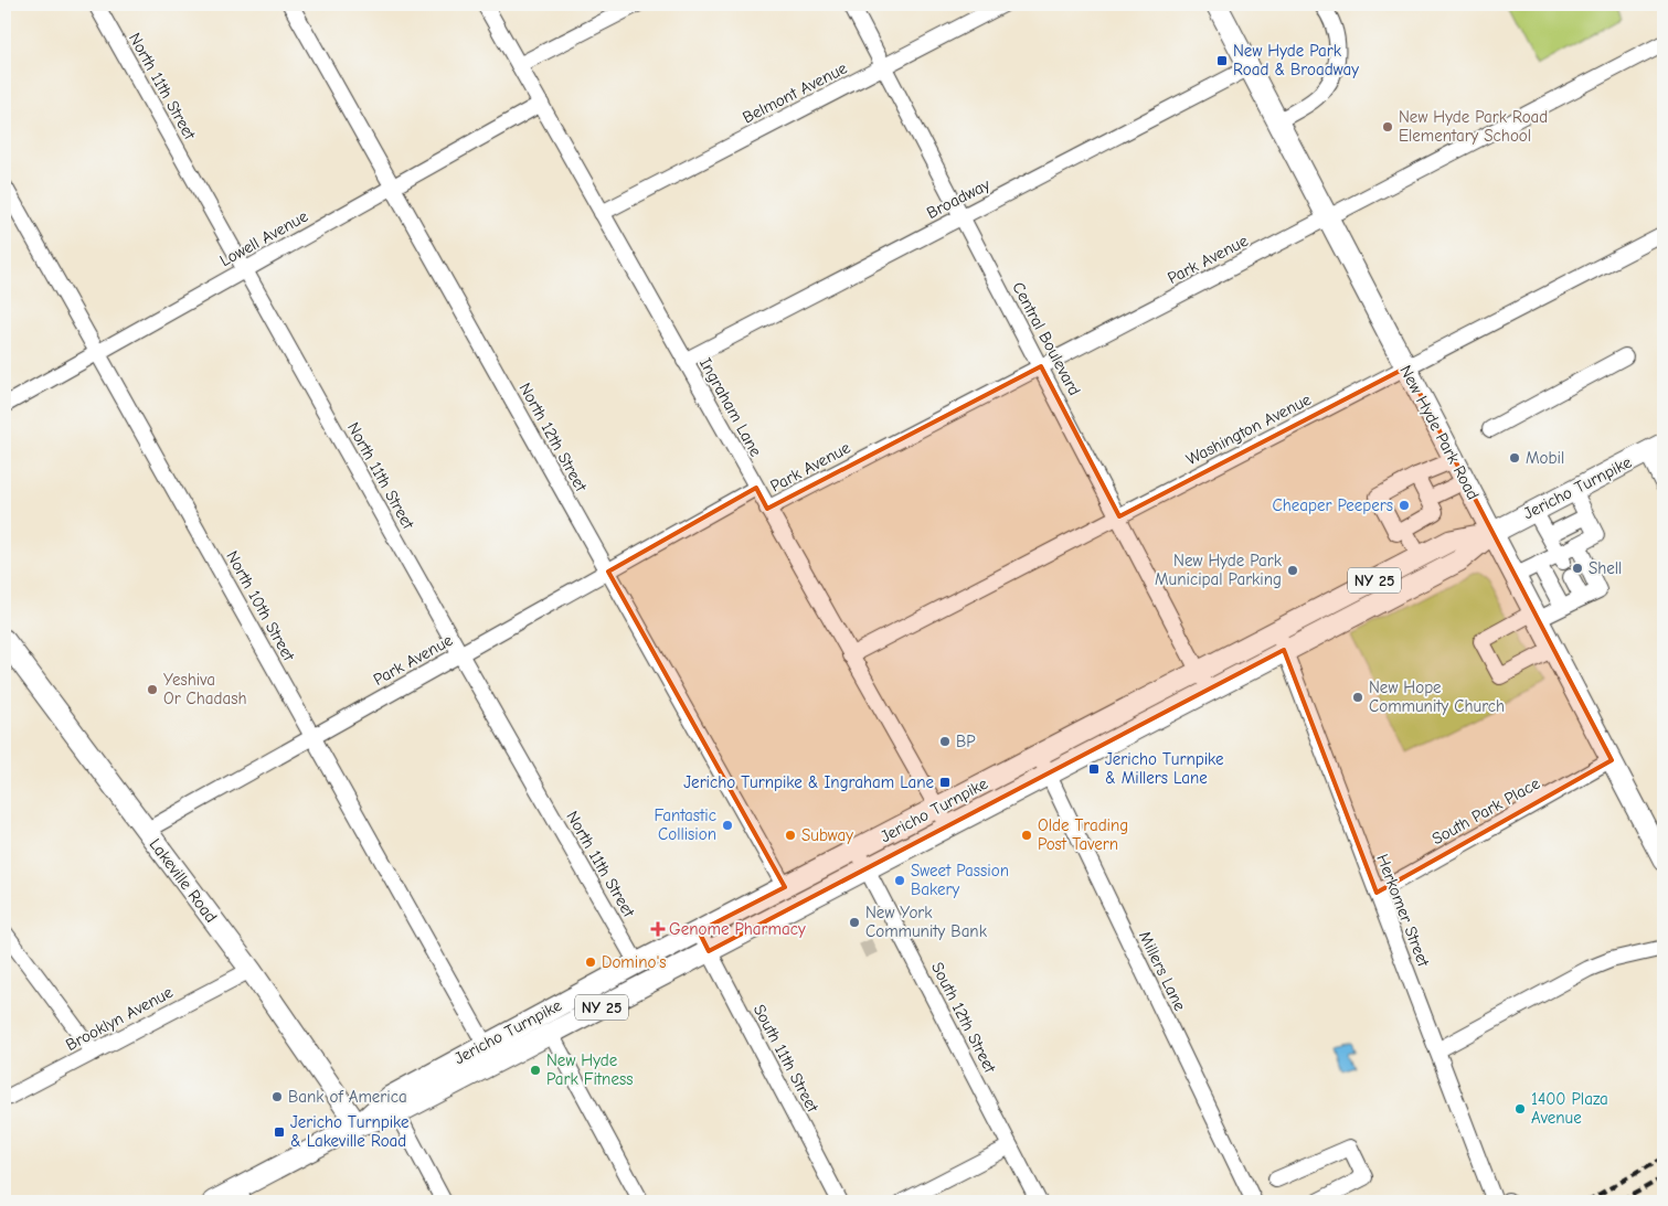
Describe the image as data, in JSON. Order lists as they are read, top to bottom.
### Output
{
  "streets": {
    "main road": [
      "New Hyde Park Road",
      "Jericho Turnpike",
      "NY 25",
      "Lakeville Road"
    ],
    "street": [
      "North 11th Street",
      "Belmont Avenue",
      "Broadway",
      "Lowell Avenue",
      "Park Avenue",
      "Central Boulevard",
      "Ingraham Lane",
      "Washington Avenue",
      "North 12th Street",
      "North 10th Street",
      "South Park Place",
      "Herkomer Street",
      "Millers Lane",
      "South 12th Street",
      "Brooklyn Avenue",
      "South 11th Street"
    ]
  },
  "crossings": [
    ["North 11th Street", "Lowell Avenue"],
    ["North 11th Street", "Park Avenue"],
    ["North 11th Street", "Jericho Turnpike"],
    ["Belmont Avenue", "Central Boulevard"],
    ["Belmont Avenue", "Ingraham Lane"],
    ["Broadway", "Central Boulevard"],
    ["Broadway", "Ingraham Lane"],
    ["Broadway", "New Hyde Park Road"],
    ["Lowell Avenue", "Ingraham Lane"],
    ["Lowell Avenue", "North 12th Street"],
    ["Lowell Avenue", "North 10th Street"],
    ["Park Avenue", "Central Boulevard"],
    ["Park Avenue", "Ingraham Lane"],
    ["Park Avenue", "New Hyde Park Road"],
    ["Park Avenue", "North 12th Street"],
    ["Park Avenue", "North 10th Street"],
    ["Park Avenue", "Lakeville Road"],
    ["Central Boulevard", "Washington Avenue"],
    ["Central Boulevard", "Jericho Turnpike"],
    ["Ingraham Lane", "Washington Avenue"],
    ["Ingraham Lane", "Jericho Turnpike"],
    ["Washington Avenue", "New Hyde Park Road"],
    ["New Hyde Park Road", "Jericho Turnpike"],
    ["New Hyde Park Road", "South Park Place"],
    ["North 12th Street", "Jericho Turnpike"],
    ["Jericho Turnpike", "North 10th Street"],
    ["Jericho Turnpike", "Lakeville Road"],
    ["Jericho Turnpike", "Herkomer Street"],
    ["Jericho Turnpike", "Millers Lane"],
    ["Jericho Turnpike", "South 12th Street"],
    ["Jericho Turnpike", "South 11th Street"],
    ["South Park Place", "Herkomer Street"],
    ["Lakeville Road", "Brooklyn Avenue"]
  ],
  "places": {
    "transit": [
      "New Hyde Park Road & Broadway",
      "Jericho Turnpike & Millers Lane",
      "Jericho Turnpike & Ingraham Lane",
      "Jericho Turnpike & Lakeville Road"
    ],
    "other": [
      "New Hyde Park Road Elementary School",
      "Mobil",
      "Cheaper Peepers",
      "Shell",
      "New Hyde Park Municipal Parking",
      "Yeshiva Or Chadash",
      "New Hope Community Church",
      "BP",
      "Fantastic Collision",
      "Subway",
      "Olde Trading Post Tavern",
      "Sweet Passion Bakery",
      "New York Community Bank",
      "Domino's",
      "New Hyde Park Fitness",
      "Bank of America",
      "1400 Plaza Avenue"
    ],
    "health": ["Genome Pharmacy"]
  }
}
